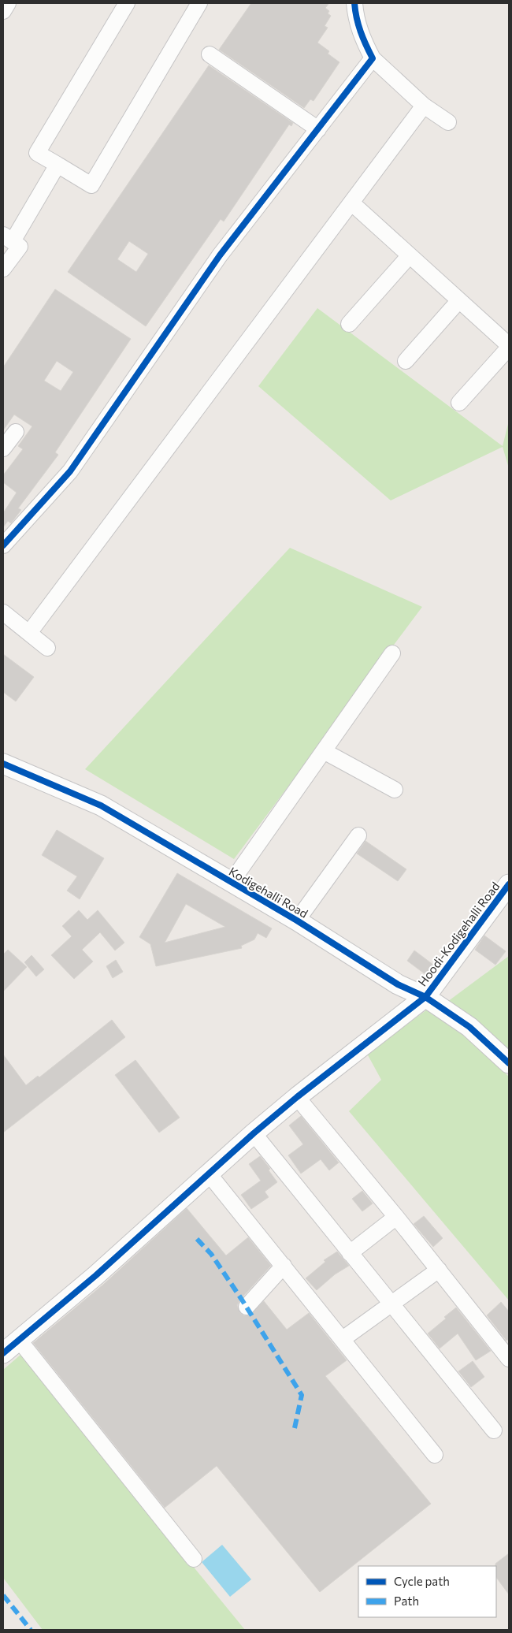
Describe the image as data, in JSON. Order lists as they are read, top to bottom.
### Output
{
  "streets": {
    "street": ["Kodigehalli Road", "Hoodi-Kodigehalli Road"]
  },
  "crossings": [
    ["Kodigehalli Road", "Hoodi-Kodigehalli Road"]
  ],
  "legend": ["Cycle path", "Path"]
}
